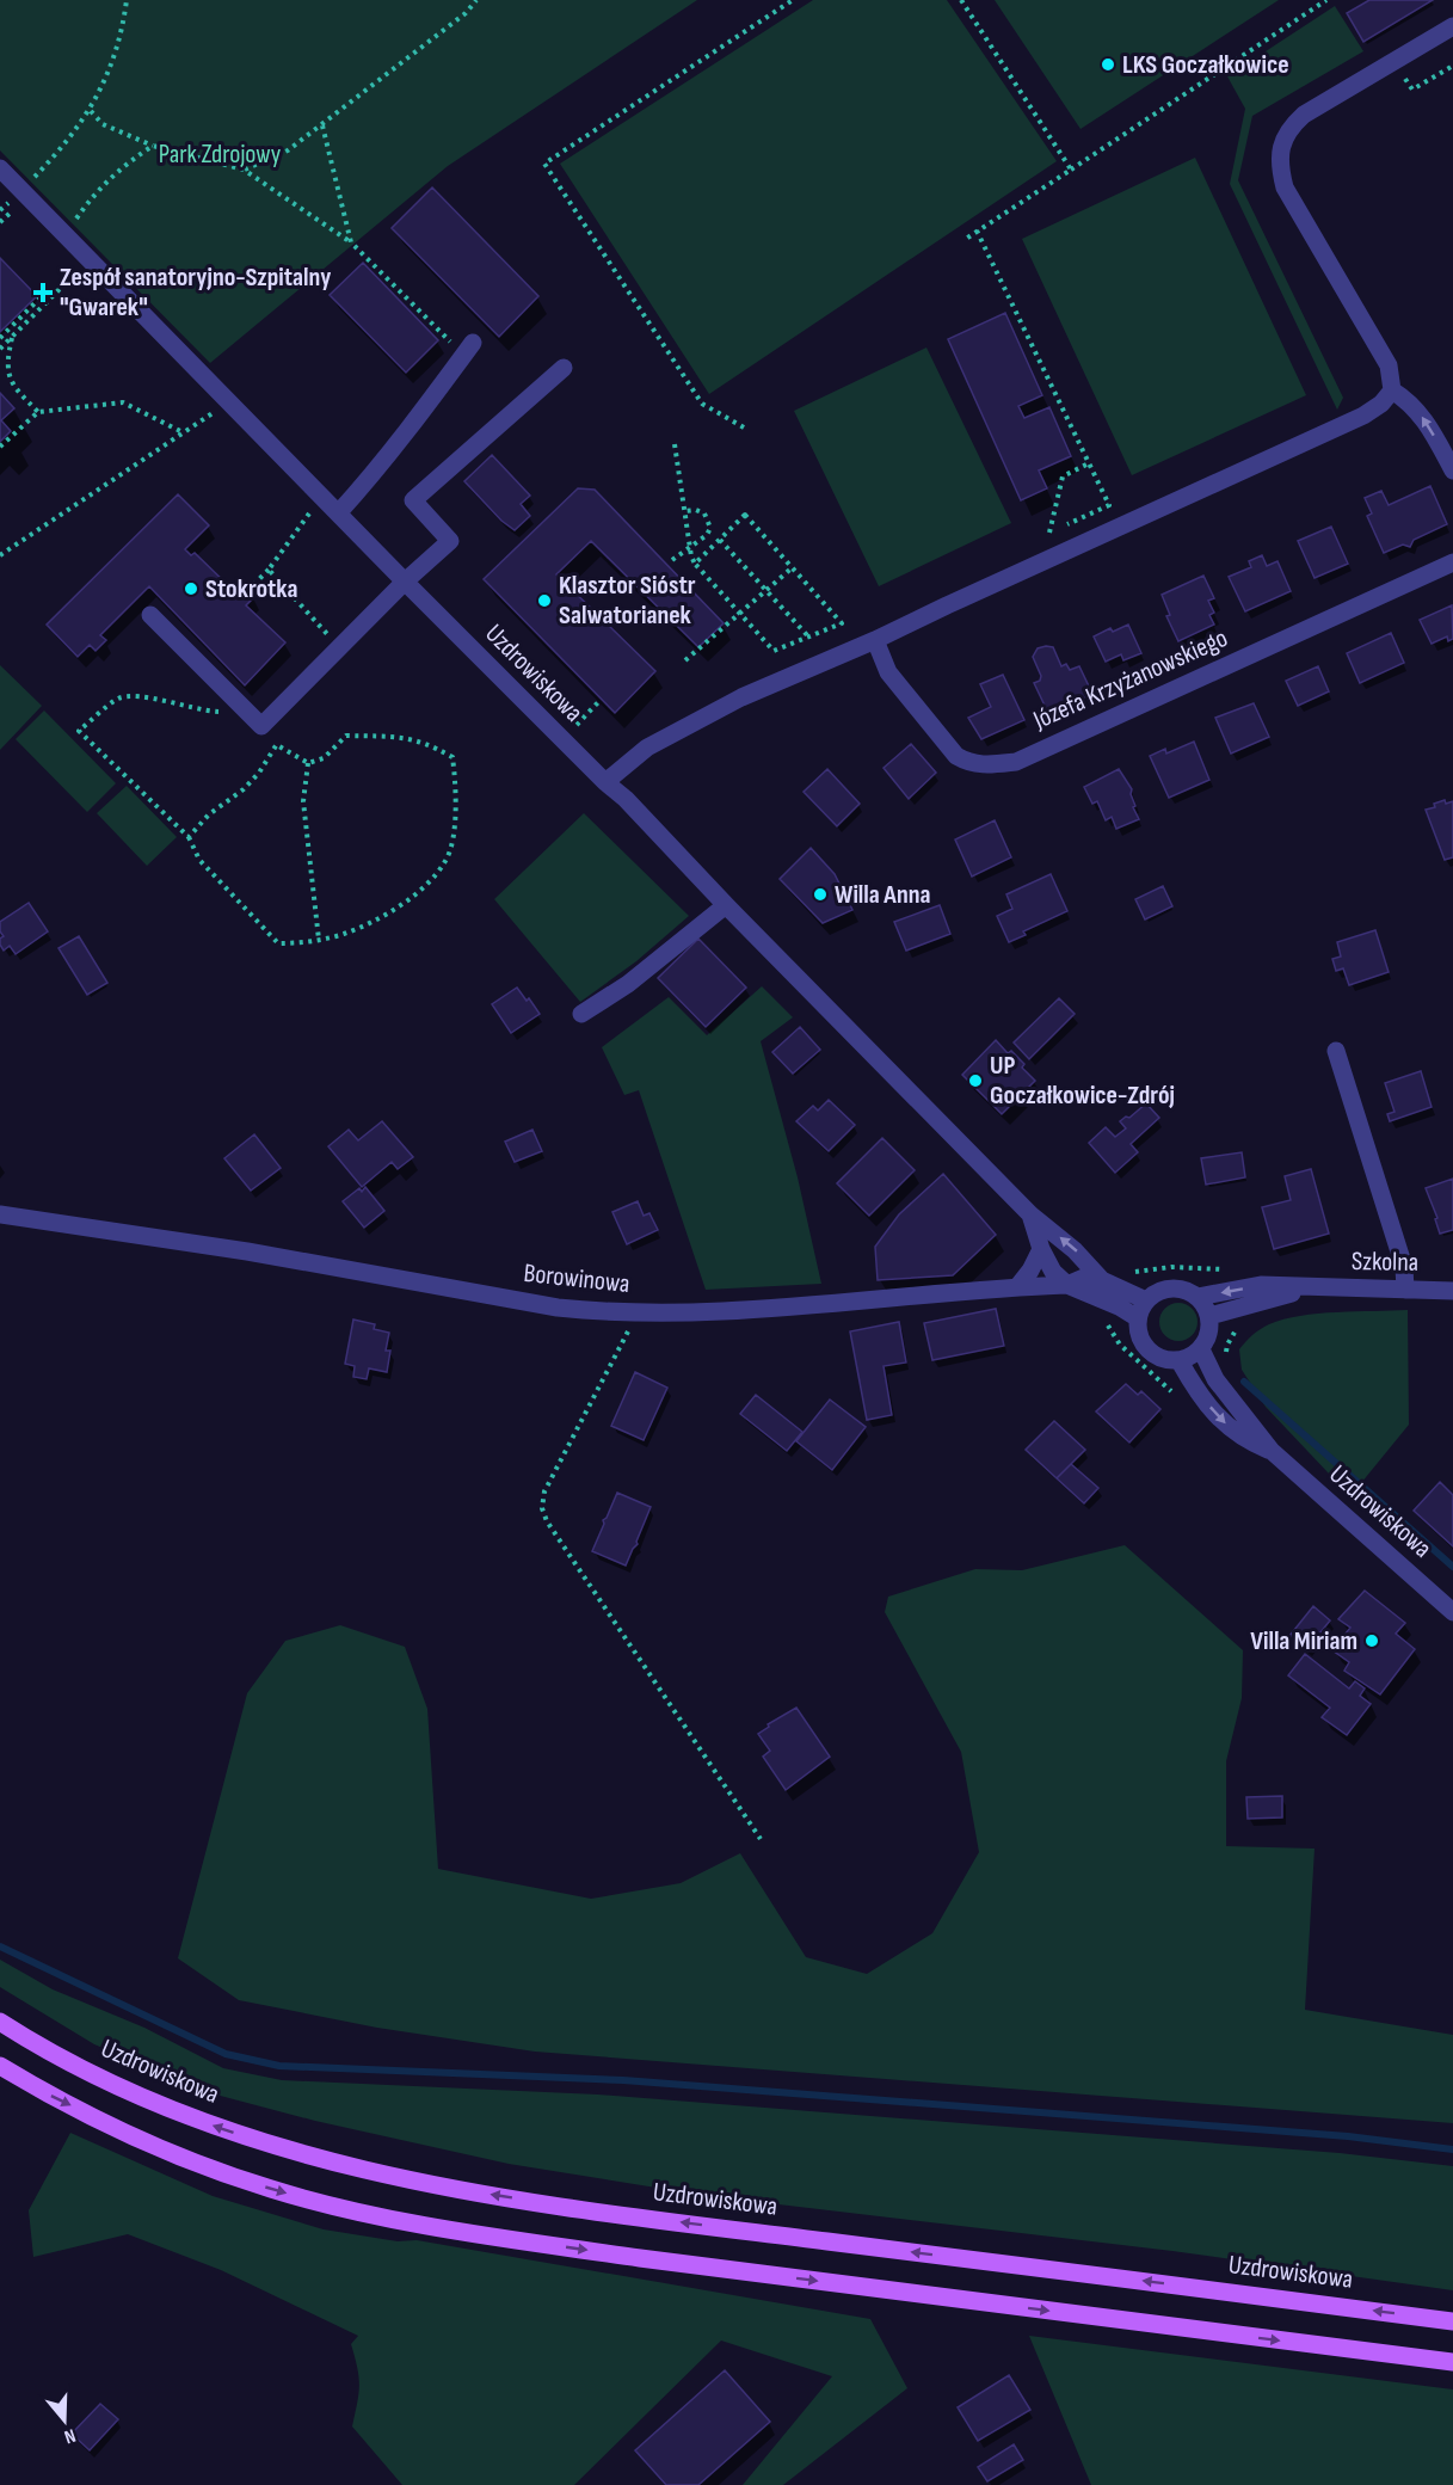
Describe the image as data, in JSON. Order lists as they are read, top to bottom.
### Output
{
  "streets": {
    "main road": ["Uzdrowiskowa"],
    "street": ["Józefa Krzyżanowskiego", "Szkolna", "Borowinowa"]
  },
  "crossings": [
    ["Uzdrowiskowa", "Szkolna"],
    ["Uzdrowiskowa", "Borowinowa"]
  ],
  "one_way": ["Uzdrowiskowa"],
  "parks": ["Park Zdrojowy"],
  "places": {
    "other": [
      "LKS Goczałkowice",
      "Stokrotka",
      "Klasztor Sióstr Salwatorianek",
      "Willa Anna",
      "UP Goczałkowice-Zdrój",
      "Villa Miriam"
    ],
    "health": ["Zespół sanatoryjno-Szpitalny \"Gwarek\""]
  },
  "north": "bottom"
}
